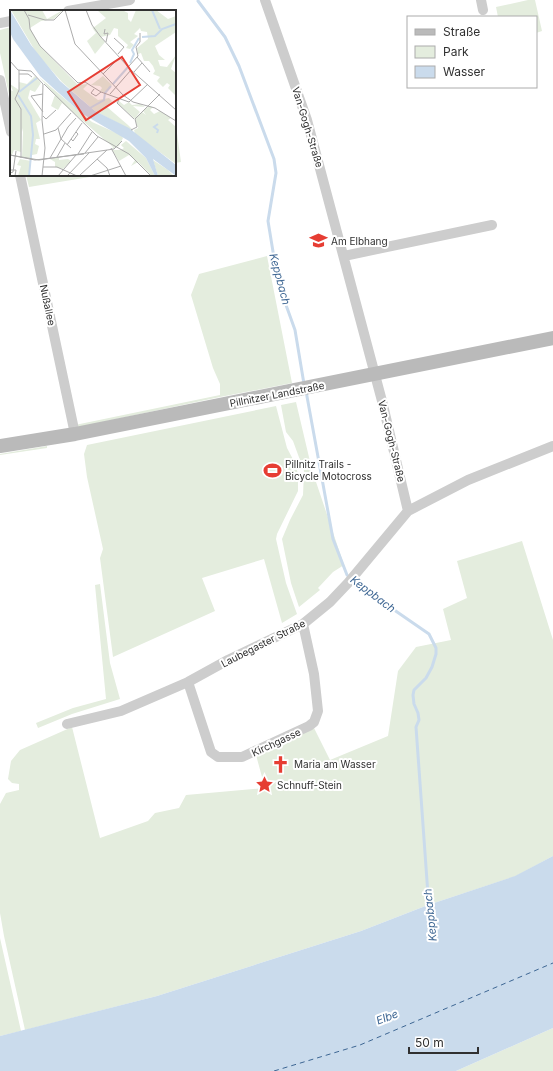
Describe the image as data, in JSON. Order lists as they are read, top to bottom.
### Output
{
  "streets": {
    "main road": ["Pillnitzer Landstraße"],
    "street": [
      "Van-Gogh-Straße",
      "Nußallee",
      "Laubegaster Straße",
      "Kirchgasse"
    ]
  },
  "crossings": [
    ["Van-Gogh-Straße", "Pillnitzer Landstraße"],
    ["Van-Gogh-Straße", "Laubegaster Straße"],
    ["Nußallee", "Pillnitzer Landstraße"],
    ["Laubegaster Straße", "Kirchgasse"]
  ],
  "water": ["Keppbach", "Elbe"],
  "places": {
    "school or university": ["Am Elbhang"],
    "sports": ["Pillnitz Trails - Bicycle Motocross"],
    "church": ["Maria am Wasser"],
    "place": ["Schnuff-Stein"]
  },
  "legend": ["Straße", "Park", "Wasser"],
  "scale_bar": "50 m"
}
